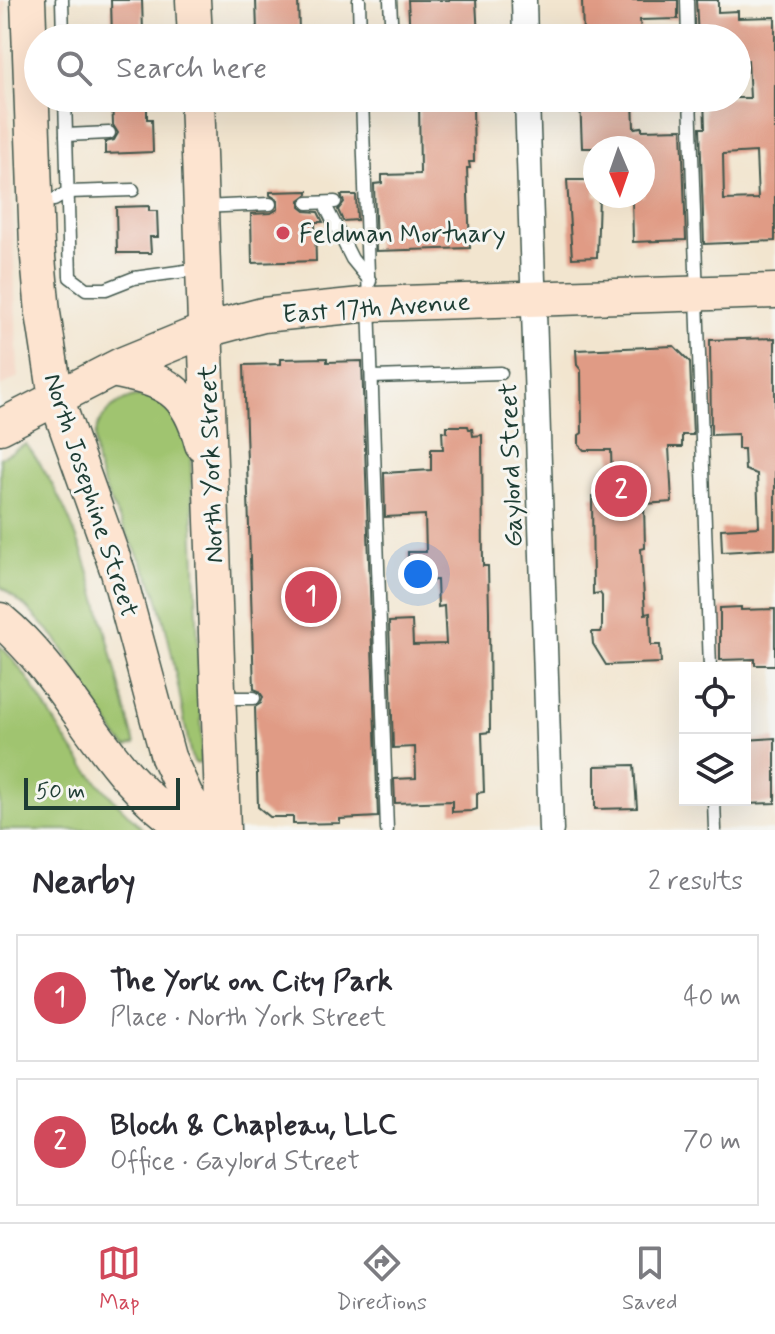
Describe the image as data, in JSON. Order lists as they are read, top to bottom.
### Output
{
  "streets": {
    "main road": ["East 17th Avenue", "North York Street", "North Josephine Street"],
    "street": ["Gaylord Street"]
  },
  "crossings": [
    ["East 17th Avenue", "North York Street"],
    ["East 17th Avenue", "Gaylord Street"],
    ["East 17th Avenue", "North Josephine Street"]
  ],
  "places": ["Feldman Mortuary"],
  "scale_bar": "50 m",
  "north": "bottom",
  "page": {
    "search": "Search here",
    "pins": ["2", "1"],
    "scale": "50 m",
    "heading": ["Nearby", "2 results"],
    "list": [
      {
        "mark": "1",
        "name": "The York on City Park",
        "note": "Place · North York Street",
        "value": "40 m"
      },
      {
        "mark": "2",
        "name": "Bloch & Chapleau, LLC",
        "note": "Office · Gaylord Street",
        "value": "70 m"
      }
    ],
    "nav": ["Map", "Directions", "Saved"]
  }
}
